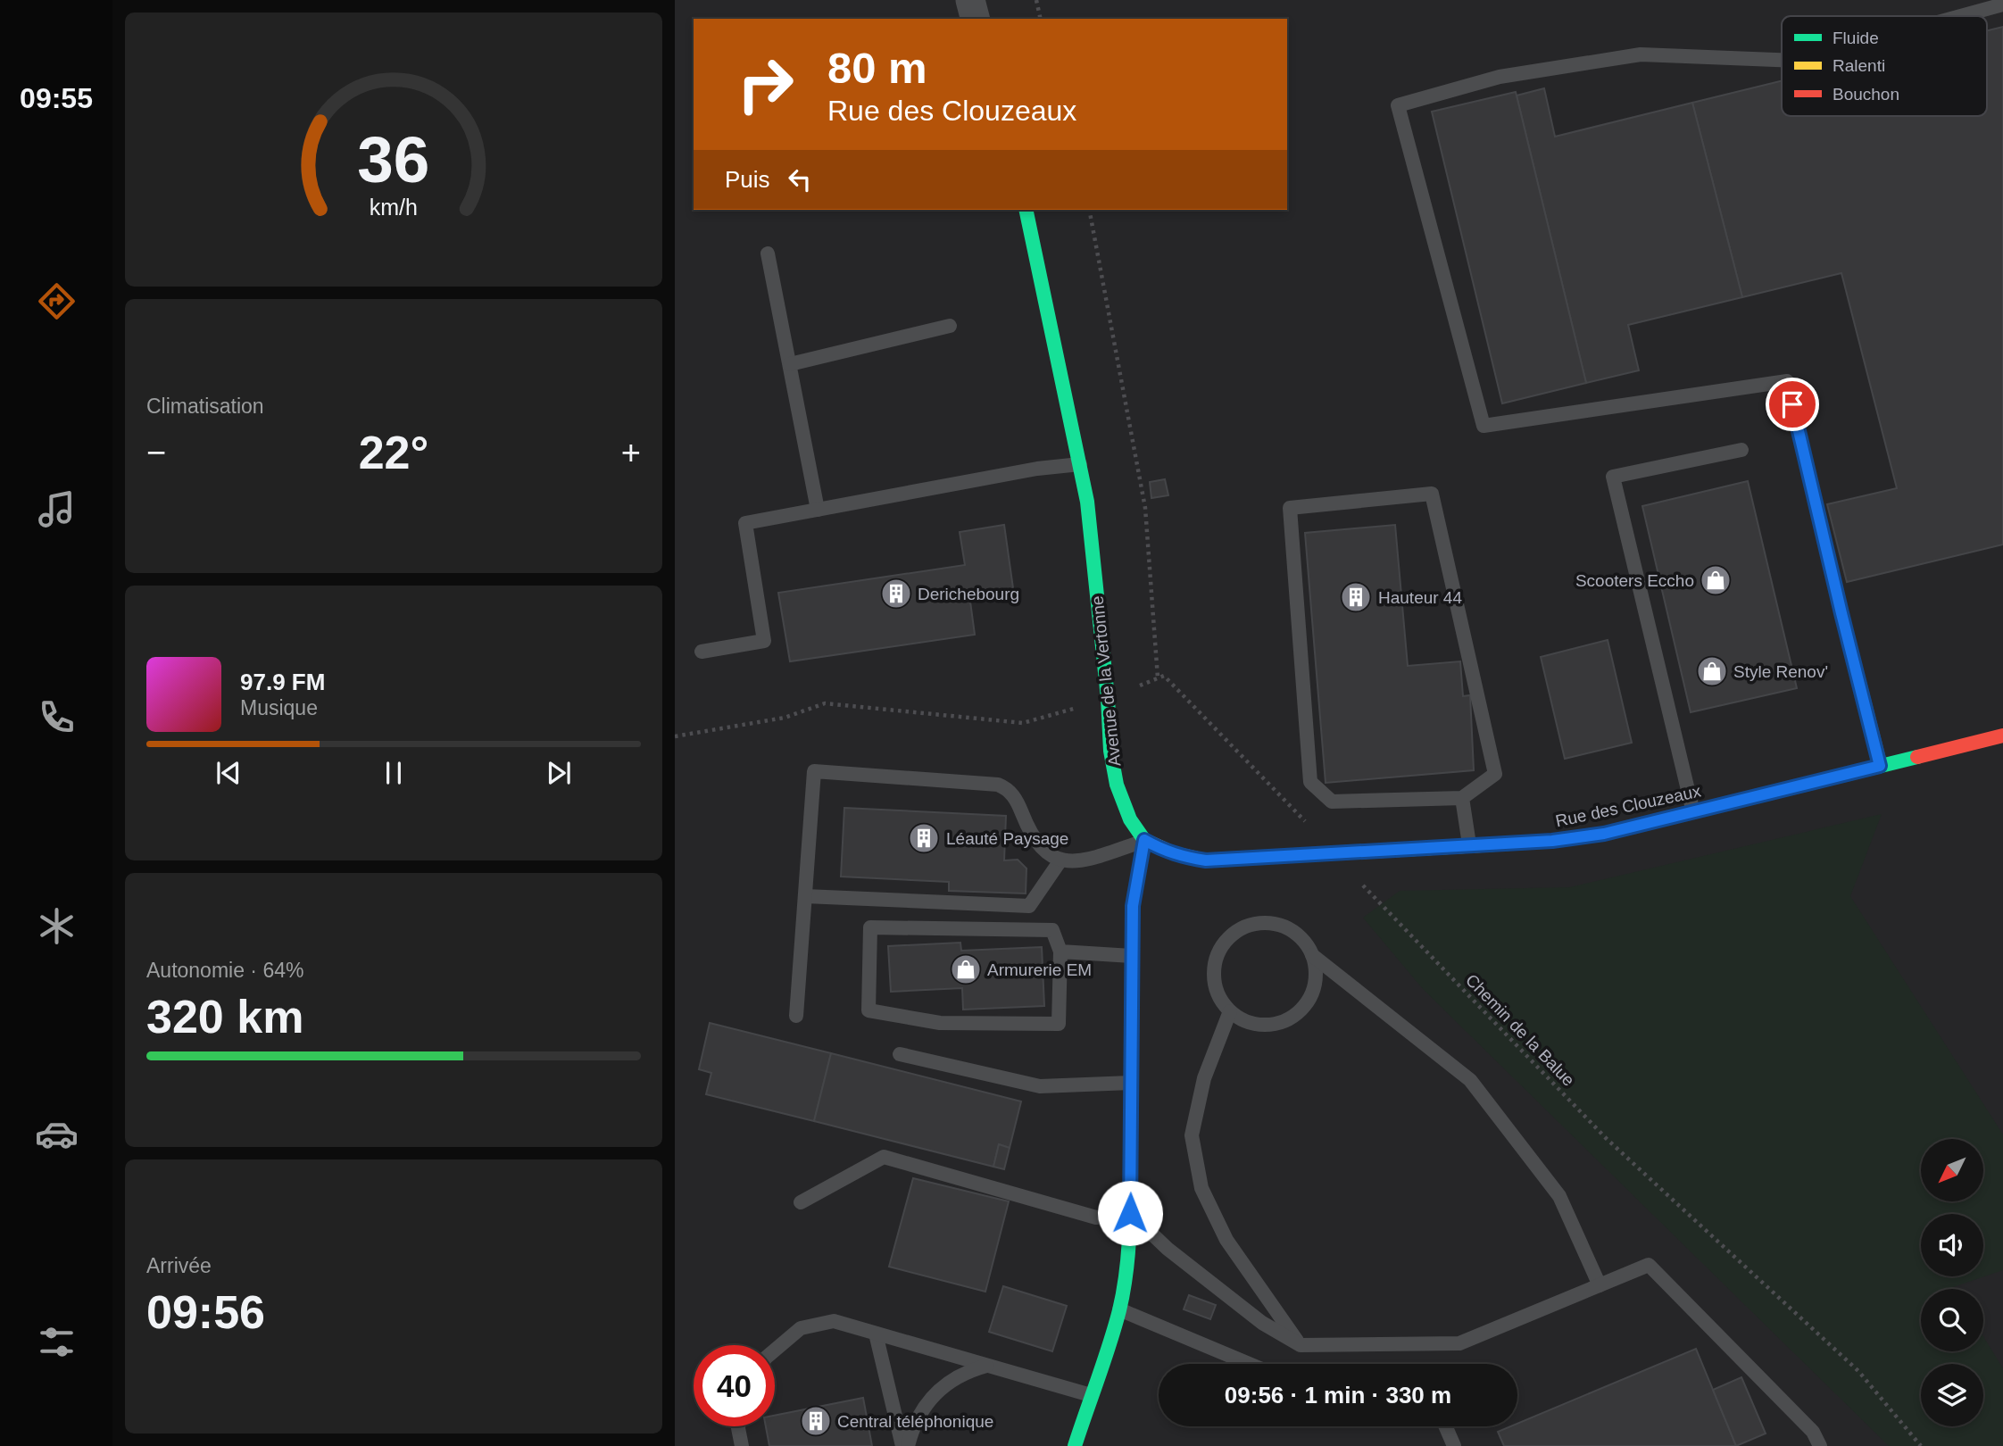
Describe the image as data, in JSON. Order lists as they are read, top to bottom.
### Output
{
  "streets": {
    "street": ["Avenue de la Vertonne", "Rue des Clouzeaux"],
    "path": ["Chemin de la Balue"]
  },
  "crossings": [
    ["Avenue de la Vertonne", "Rue des Clouzeaux"],
    ["Rue des Clouzeaux", "Chemin de la Balue"]
  ],
  "places": {
    "shop": ["Scooters Eccho", "Style Renov'", "Armurerie EM"],
    "building": [
      "Derichebourg",
      "Hauteur 44",
      "Léauté Paysage",
      "Central téléphonique"
    ]
  },
  "legend": ["Fluide", "Ralenti", "Bouchon"],
  "north": "bottom left",
  "page": {
    "tabs": "09:55",
    "turn": ["80 m", "Rue des Clouzeaux"],
    "then": "Puis",
    "tile": [
      "Climatisation",
      ["Autonomie · 64%", "320 km"],
      ["Arrivée", "09:56"]
    ],
    "heat": ["−", "22°", "+"],
    "song": ["97.9 FM", "Musique"],
    "limit": "40",
    "trip": "09:56 · 1 min · 330 m",
    "gauge": ["36", "km/h"]
  }
}
